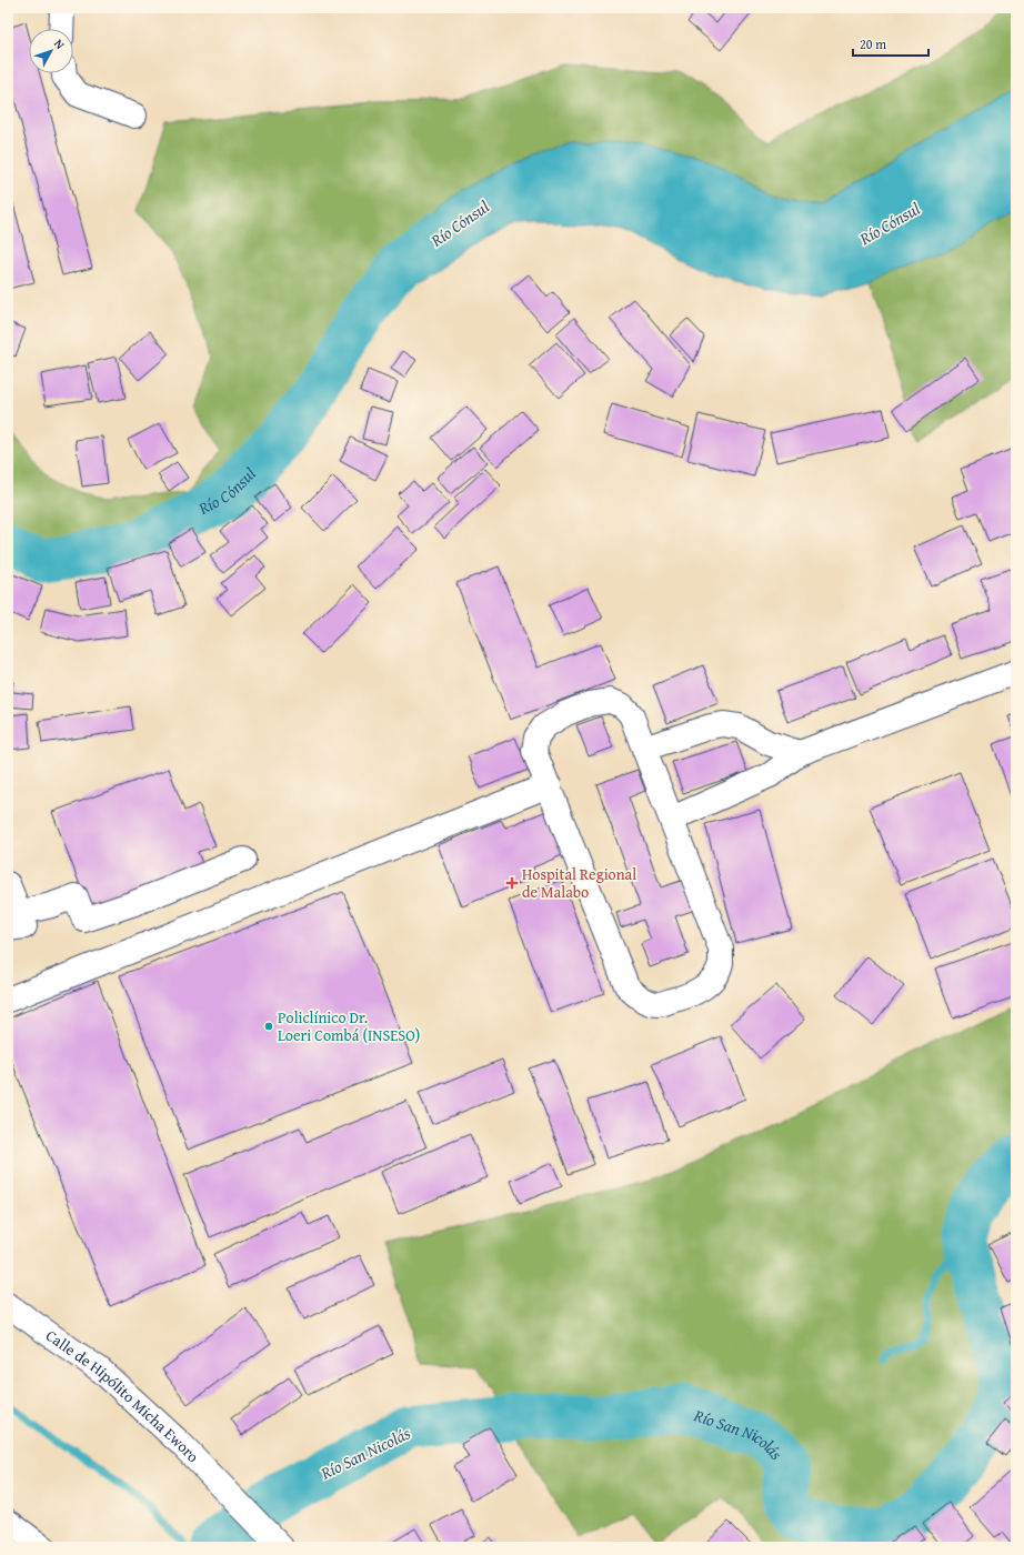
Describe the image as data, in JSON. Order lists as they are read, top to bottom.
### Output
{
  "streets": {
    "main road": ["Calle de Hipólito Micha Eworo"]
  },
  "water": ["Río Cónsul", "Río San Nicolás"],
  "places": {
    "health": ["Hospital Regional de Malabo"],
    "other": ["Policlínico Dr. Loeri Combá (INSESO)"]
  },
  "scale_bar": "20 m",
  "north": "top right"
}
